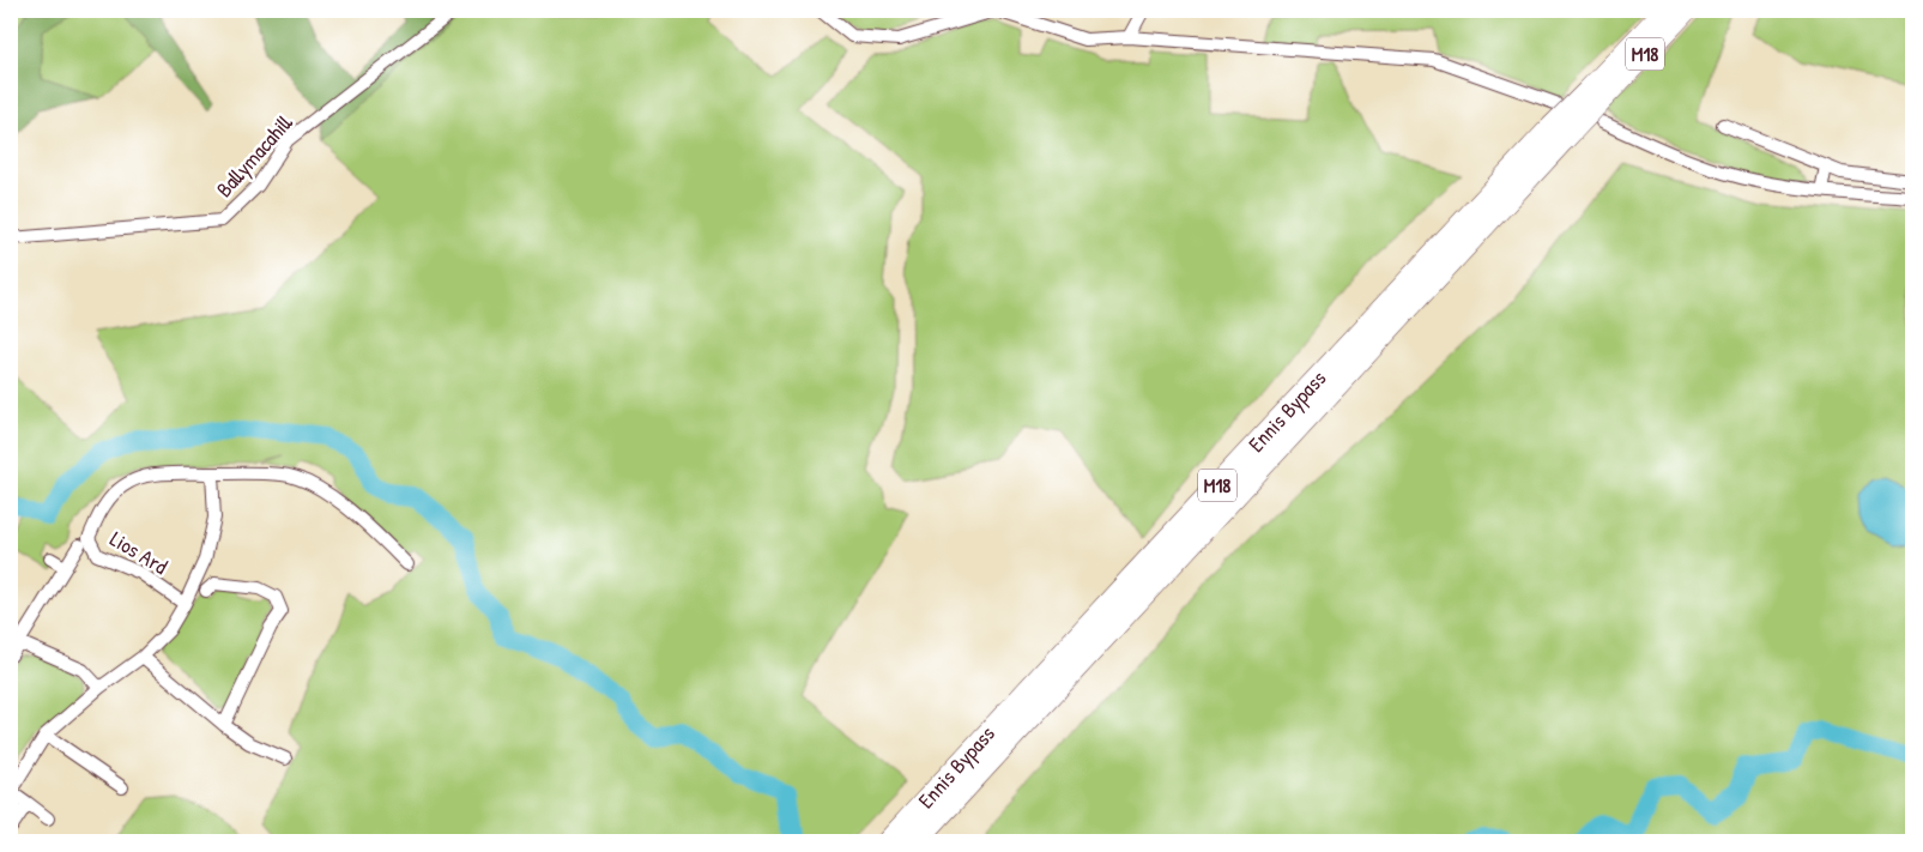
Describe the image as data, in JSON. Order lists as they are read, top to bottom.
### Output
{
  "streets": {
    "highway": ["M18", "Ennis Bypass"],
    "street": ["Ballymacahill", "Lios Ard"]
  }
}
